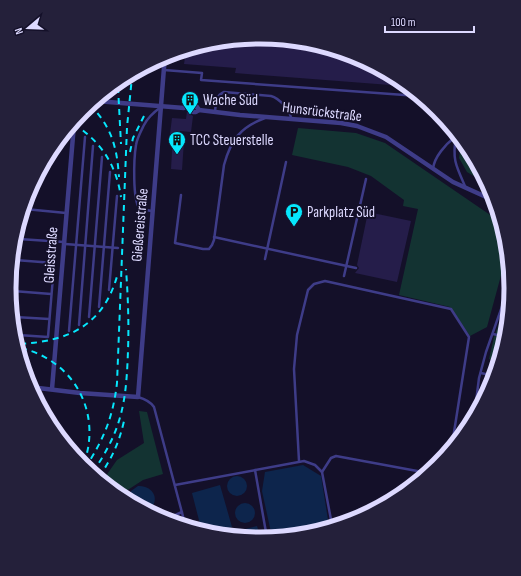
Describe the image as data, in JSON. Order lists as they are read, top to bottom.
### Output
{
  "streets": {
    "street": ["Hunsrückstraße", "Gießereistraße", "Gleisstraße"]
  },
  "places": {
    "building": ["Wache Süd", "TCC Steuerstelle"],
    "parking": ["Parkplatz Süd"]
  },
  "scale_bar": "100 m",
  "north": "left"
}
